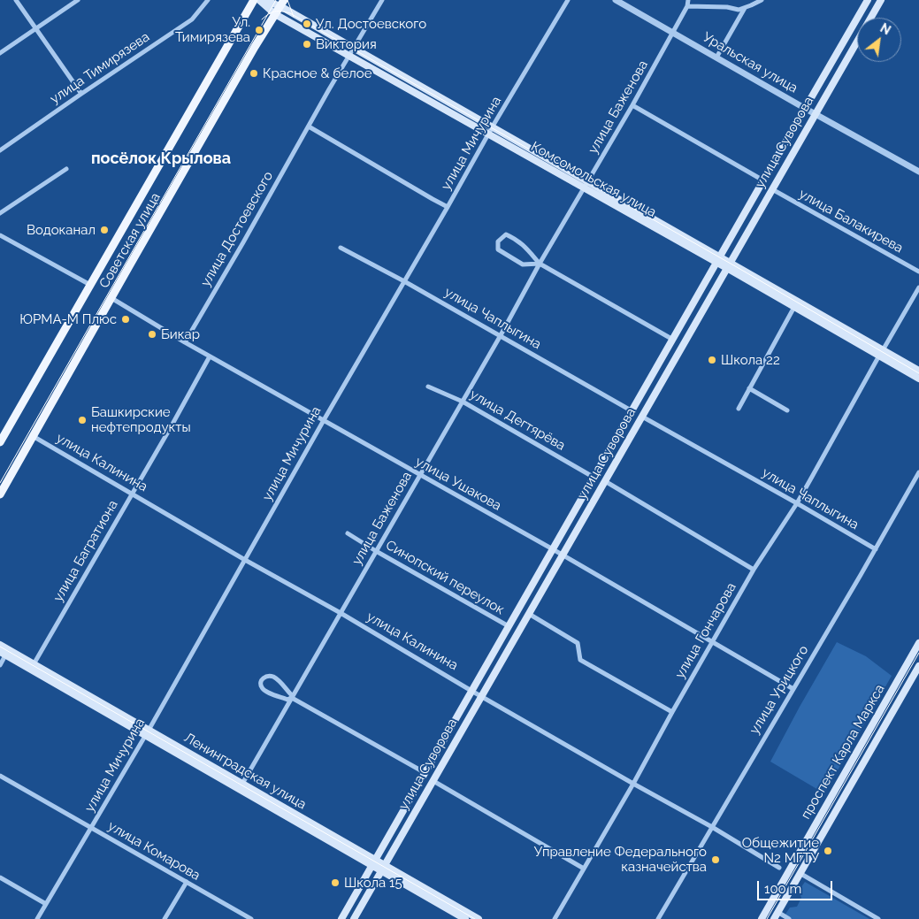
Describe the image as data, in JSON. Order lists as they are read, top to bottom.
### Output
{
  "streets": {
    "main road": [
      "улица Суворова",
      "Комсомольская улица",
      "Советская улица",
      "проспект Карла Маркса",
      "Ленинградская улица"
    ],
    "street": [
      "Уральская улица",
      "улица Тимирязева",
      "улица Баженова",
      "улица Мичурина",
      "улица Балакирева",
      "улица Достоевского",
      "улица Чаплыгина",
      "улица Дегтярёва",
      "улица Калинина",
      "улица Ушакова",
      "улица Багратиона",
      "Синопский переулок",
      "улица Гончарова",
      "улица Урицкого",
      "улица Комарова"
    ]
  },
  "crossings": [
    ["Уральская улица", "улица Баженова"],
    ["Уральская улица", "улица Суворова"],
    ["улица Баженова", "Комсомольская улица"],
    ["улица Баженова", "улица Чаплыгина"],
    ["улица Баженова", "улица Дегтярёва"],
    ["улица Баженова", "улица Калинина"],
    ["улица Баженова", "улица Ушакова"],
    ["улица Баженова", "Синопский переулок"],
    ["улица Баженова", "Ленинградская улица"],
    ["улица Суворова", "Комсомольская улица"],
    ["улица Суворова", "улица Балакирева"],
    ["улица Суворова", "улица Чаплыгина"],
    ["улица Суворова", "улица Дегтярёва"],
    ["улица Суворова", "улица Калинина"],
    ["улица Суворова", "улица Ушакова"],
    ["улица Суворова", "Синопский переулок"],
    ["улица Суворова", "Ленинградская улица"],
    ["улица Мичурина", "Комсомольская улица"],
    ["улица Мичурина", "улица Чаплыгина"],
    ["улица Мичурина", "улица Калинина"],
    ["улица Мичурина", "улица Ушакова"],
    ["улица Мичурина", "Ленинградская улица"],
    ["улица Мичурина", "улица Комарова"],
    ["Комсомольская улица", "улица Достоевского"],
    ["Комсомольская улица", "Советская улица"],
    ["Комсомольская улица", "улица Гончарова"],
    ["улица Достоевского", "улица Ушакова"],
    ["Советская улица", "улица Калинина"],
    ["Советская улица", "улица Ушакова"],
    ["улица Чаплыгина", "улица Гончарова"],
    ["улица Чаплыгина", "улица Урицкого"],
    ["улица Калинина", "улица Багратиона"],
    ["улица Калинина", "улица Гончарова"],
    ["улица Калинина", "улица Урицкого"],
    ["улица Ушакова", "улица Багратиона"],
    ["улица Ушакова", "улица Гончарова"],
    ["улица Ушакова", "улица Урицкого"],
    ["улица Багратиона", "Ленинградская улица"]
  ],
  "districts": ["посёлок Крылова"],
  "places": [
    "Ул. Достоевского",
    "Ул. Тимирязева",
    "Виктория",
    "Красное & белое",
    "Водоканал",
    "ЮРМА-М Плюс",
    "Бикар",
    "Школа 22",
    "Башкирские нефтепродукты",
    "Общежитие N2 МГТУ",
    "Управление Федерального казначейства",
    "Школа 15"
  ],
  "scale_bar": "100 m",
  "north": "top right"
}
